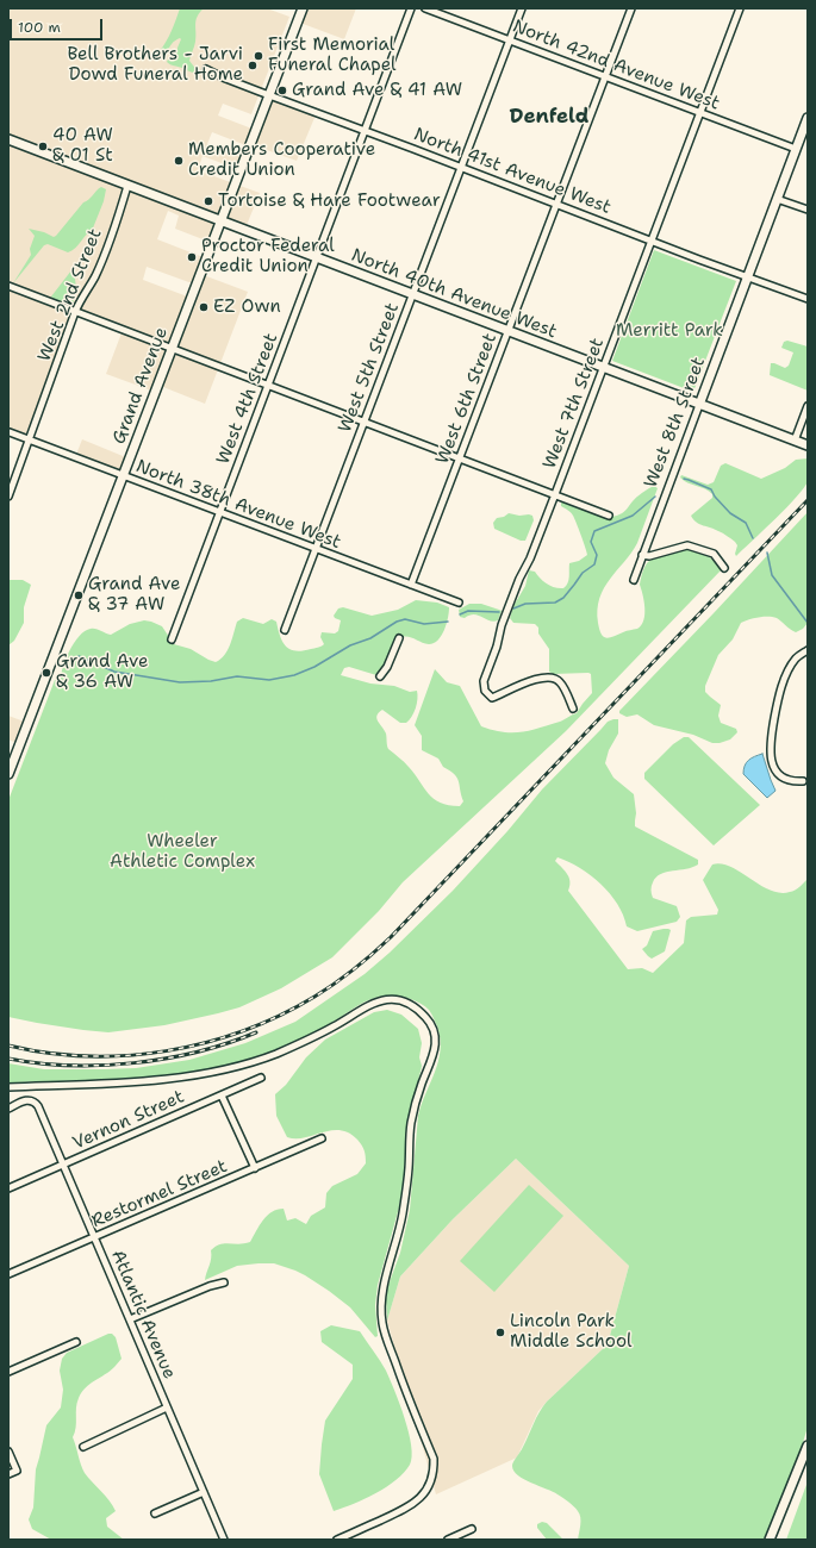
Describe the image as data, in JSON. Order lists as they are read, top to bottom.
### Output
{
  "streets": {
    "street": [
      "North 42nd Avenue West",
      "North 41st Avenue West",
      "North 40th Avenue West",
      "West 2nd Street",
      "West 5th Street",
      "Grand Avenue",
      "West 4th Street",
      "West 6th Street",
      "West 7th Street",
      "West 8th Street",
      "North 38th Avenue West",
      "Vernon Street",
      "Restormel Street",
      "Atlantic Avenue"
    ]
  },
  "crossings": [
    ["North 42nd Avenue West", "West 5th Street"],
    ["North 42nd Avenue West", "West 6th Street"],
    ["North 42nd Avenue West", "West 7th Street"],
    ["North 42nd Avenue West", "West 8th Street"],
    ["North 41st Avenue West", "West 5th Street"],
    ["North 41st Avenue West", "Grand Avenue"],
    ["North 41st Avenue West", "West 4th Street"],
    ["North 41st Avenue West", "West 6th Street"],
    ["North 41st Avenue West", "West 7th Street"],
    ["North 41st Avenue West", "West 8th Street"],
    ["North 40th Avenue West", "West 2nd Street"],
    ["North 40th Avenue West", "West 5th Street"],
    ["North 40th Avenue West", "Grand Avenue"],
    ["North 40th Avenue West", "West 4th Street"],
    ["North 40th Avenue West", "West 6th Street"],
    ["North 40th Avenue West", "West 7th Street"],
    ["North 40th Avenue West", "West 8th Street"],
    ["West 2nd Street", "North 38th Avenue West"],
    ["West 5th Street", "North 38th Avenue West"],
    ["Grand Avenue", "North 38th Avenue West"],
    ["West 4th Street", "North 38th Avenue West"],
    ["West 6th Street", "North 38th Avenue West"],
    ["Vernon Street", "Atlantic Avenue"],
    ["Restormel Street", "Atlantic Avenue"]
  ],
  "districts": ["Denfeld"],
  "parks": ["Merritt Park", "Wheeler Athletic Complex"],
  "places": [
    "First Memorial Funeral Chapel",
    "Bell Brothers - Jarvi Dowd Funeral Home",
    "Grand Ave & 41 AW",
    "40 AW & 01 St",
    "Members Cooperative Credit Union",
    "Tortoise & Hare Footwear",
    "Proctor Federal Credit Union",
    "EZ Own",
    "Grand Ave & 37 AW",
    "Grand Ave & 36 AW",
    "Lincoln Park Middle School"
  ],
  "scale_bar": "100 m"
}
